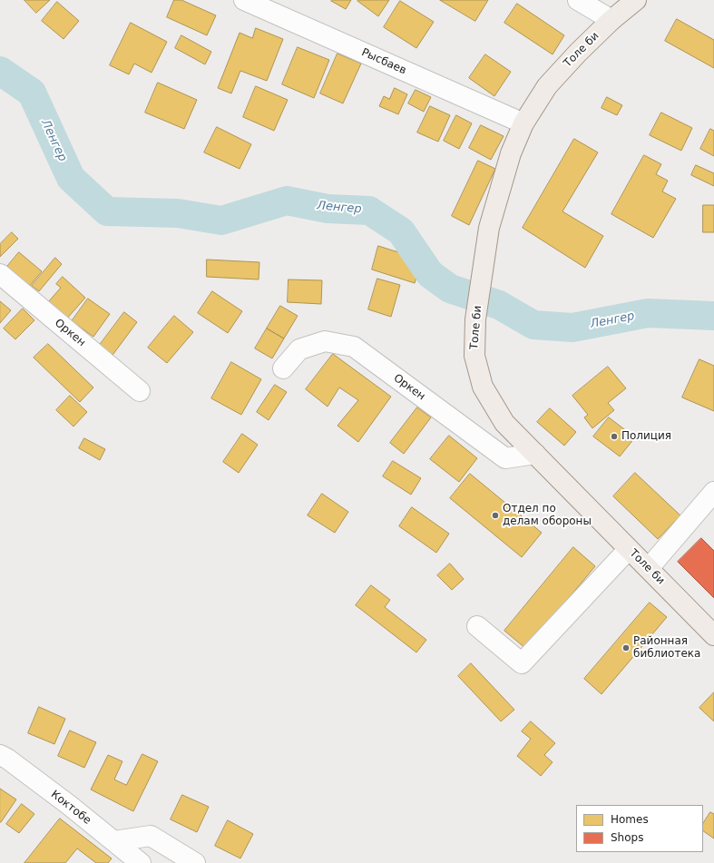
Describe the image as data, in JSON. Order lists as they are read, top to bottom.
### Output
{
  "streets": {
    "main road": ["Толе би"],
    "street": ["Рысбаев", "Оркен", "Коктобе"]
  },
  "crossings": [
    ["Толе би", "Рысбаев"],
    ["Толе би", "Оркен"]
  ],
  "water": ["Ленгер"],
  "places": ["Полиция", "Отдел по делам обороны", "Районная библиотека"],
  "legend": ["Homes", "Shops"]
}
